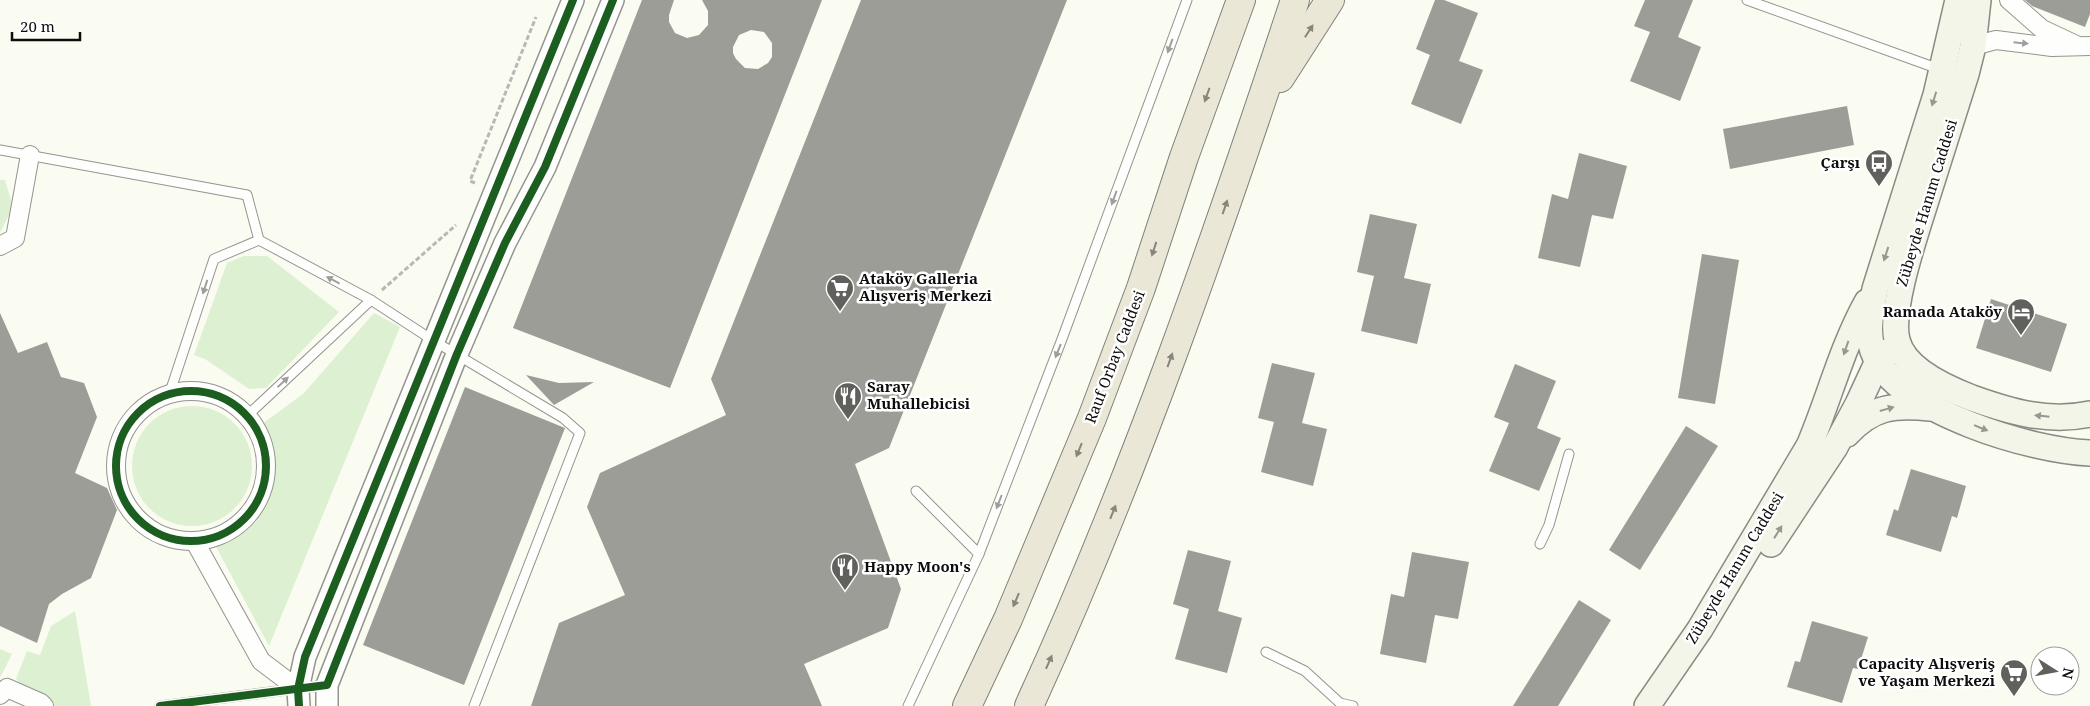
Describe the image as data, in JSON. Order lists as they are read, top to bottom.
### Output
{
  "streets": {
    "highway": ["Rauf Orbay Caddesi"],
    "main road": ["Zübeyde Hanım Caddesi"]
  },
  "places": {
    "bus stop": ["Çarşı"],
    "supermarket": ["Ataköy Galleria Alışveriş Merkezi", "Capacity Alışveriş ve Yaşam Merkezi"],
    "hotel": ["Ramada Ataköy"],
    "restaurant": ["Saray Muhallebicisi", "Happy Moon's"]
  },
  "scale_bar": "20 m",
  "north": "right"
}
